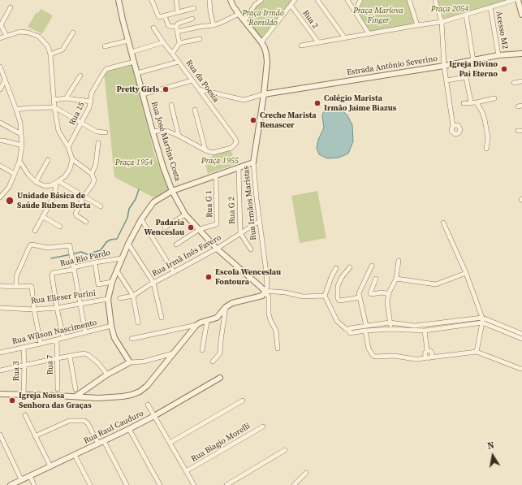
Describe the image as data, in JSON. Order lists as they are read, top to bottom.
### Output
{
  "streets": {
    "street": [
      "Rua 2",
      "Acesso M2",
      "Estrada Antônio Severino",
      "Rua da Poesia",
      "Rua 15",
      "Rua José Martins Costa",
      "Rua Irmãos Maristas",
      "Rua G 1",
      "Rua G 2",
      "Rua Irmã Inês Favero",
      "Rua Rio Pardo",
      "Rua Elieser Furini",
      "Rua Wilson Nascimento",
      "Rua 7",
      "Rua 3",
      "Rua Raul Cauduro",
      "Rua Biagio Morelli"
    ]
  },
  "crossings": [
    ["Acesso M2", "Estrada Antônio Severino"],
    ["Estrada Antônio Severino", "Rua da Poesia"],
    ["Estrada Antônio Severino", "Rua Irmãos Maristas"],
    ["Rua 15", "Rua José Martins Costa"],
    ["Rua José Martins Costa", "Rua Irmãos Maristas"],
    ["Rua José Martins Costa", "Rua G 1"],
    ["Rua José Martins Costa", "Rua Irmã Inês Favero"],
    ["Rua Irmãos Maristas", "Rua Irmã Inês Favero"],
    ["Rua G 2", "Rua Irmã Inês Favero"],
    ["Rua Rio Pardo", "Rua Elieser Furini"],
    ["Rua Wilson Nascimento", "Rua 7"],
    ["Rua Wilson Nascimento", "Rua 3"]
  ],
  "parks": [
    "Praça 2054",
    "Praça Marlova Finger",
    "Praça Irmão Romildo",
    "Praça 1955",
    "Praça 1954"
  ],
  "places": [
    "Igreja Divino Pai Eterno",
    "Pretty Girls",
    "Colégio Marista Irmão Jaime Biazus",
    "Creche Marista Renascer",
    "Unidade Básica de Saúde Rubem Berta",
    "Padaria Wenceslau",
    "Escola Wenceslau Fontoura",
    "Igreja Nossa Senhora das Graças"
  ],
  "north": "top"
}
